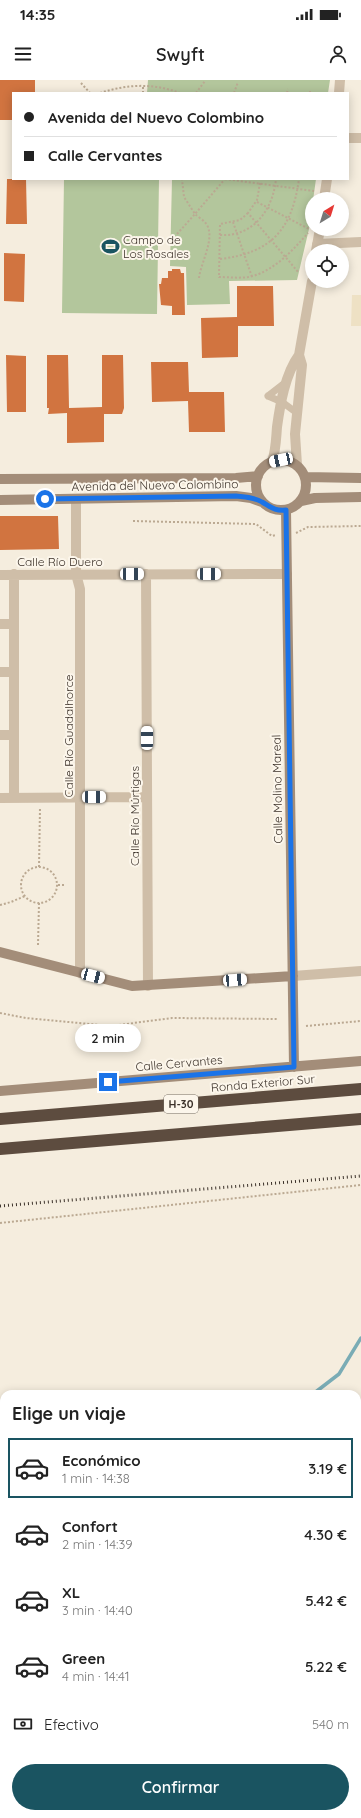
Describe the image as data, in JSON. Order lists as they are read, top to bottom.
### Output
{
  "streets": {
    "highway": ["Ronda Exterior Sur", "H-30"],
    "street": [
      "Avenida del Nuevo Colombino",
      "Calle Río Duero",
      "Calle Río Guadalhorce",
      "Calle Molino Mareal",
      "Calle Río Múrtigas",
      "Calle Cervantes"
    ]
  },
  "crossings": [
    ["Avenida del Nuevo Colombino", "Calle Río Guadalhorce"],
    ["Avenida del Nuevo Colombino", "Calle Molino Mareal"],
    ["Calle Río Duero", "Calle Río Guadalhorce"],
    ["Calle Río Duero", "Calle Molino Mareal"],
    ["Calle Río Duero", "Calle Río Múrtigas"],
    ["Calle Molino Mareal", "Calle Cervantes"]
  ],
  "places": {
    "sports": ["Campo de Los Rosales"]
  },
  "north": "top right",
  "page": {
    "status": "14:35",
    "header": "Swyft",
    "banner": ["Avenida del Nuevo Colombino", "Calle Cervantes"],
    "bubble": "2 min",
    "heading": "Elige un viaje",
    "list": [
      {
        "name": "Económico",
        "note": "1 min · 14:38",
        "value": "3.19 €"
      },
      {
        "name": "Confort",
        "note": "2 min · 14:39",
        "value": "4.30 €"
      },
      {
        "name": "XL",
        "note": "3 min · 14:40",
        "value": "5.42 €"
      },
      {
        "name": "Green",
        "note": "4 min · 14:41",
        "value": "5.22 €"
      }
    ],
    "pay": ["Efectivo", "540 m"],
    "buttons": "Confirmar"
  }
}
